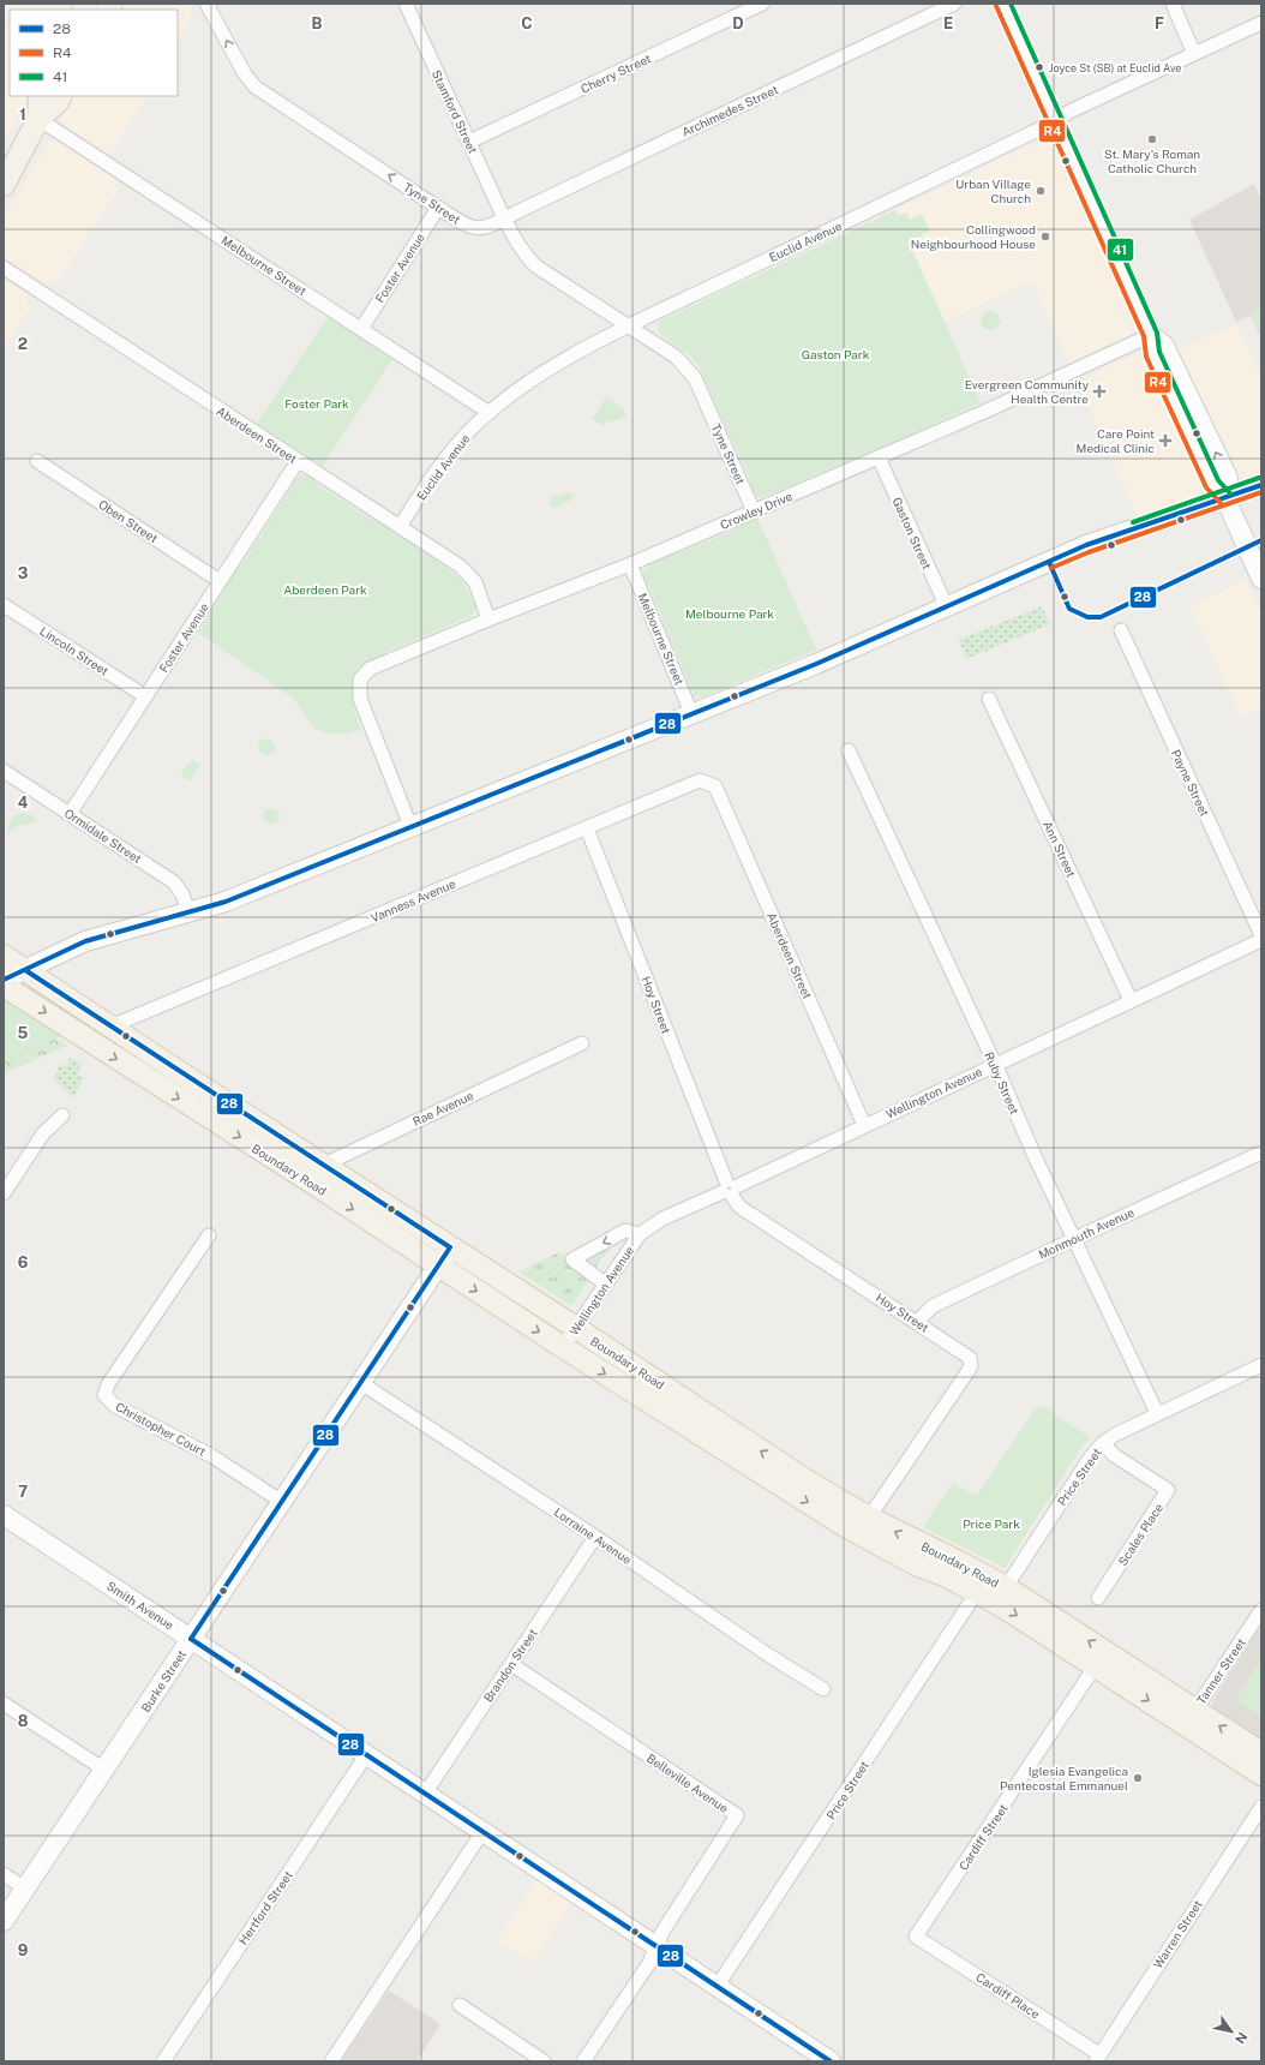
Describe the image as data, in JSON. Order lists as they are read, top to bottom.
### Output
{
  "streets": {
    "main road": ["Boundary Road"],
    "street": [
      "Cherry Street",
      "Archimedes Street",
      "Stamford Street",
      "Tyne Street",
      "Euclid Avenue",
      "Melbourne Street",
      "Foster Avenue",
      "Aberdeen Street",
      "Crowley Drive",
      "Oben Street",
      "Gaston Street",
      "Lincoln Street",
      "Payne Street",
      "Ormidale Street",
      "Ann Street",
      "Vanness Avenue",
      "Hoy Street",
      "Ruby Street",
      "Wellington Avenue",
      "Rae Avenue",
      "Monmouth Avenue",
      "Christopher Court",
      "Price Street",
      "Scales Place",
      "Lorraine Avenue",
      "Smith Avenue",
      "Brandon Street",
      "Tanner Street",
      "Burke Street",
      "Belleville Avenue",
      "Cardiff Street",
      "Hertford Street",
      "Warren Street",
      "Cardiff Place"
    ]
  },
  "crossings": [
    ["Cherry Street", "Stamford Street"],
    ["Archimedes Street", "Stamford Street"],
    ["Archimedes Street", "Tyne Street"],
    ["Stamford Street", "Tyne Street"],
    ["Tyne Street", "Euclid Avenue"],
    ["Tyne Street", "Foster Avenue"],
    ["Tyne Street", "Crowley Drive"],
    ["Euclid Avenue", "Melbourne Street"],
    ["Euclid Avenue", "Aberdeen Street"],
    ["Melbourne Street", "Foster Avenue"],
    ["Melbourne Street", "Crowley Drive"],
    ["Foster Avenue", "Aberdeen Street"],
    ["Foster Avenue", "Oben Street"],
    ["Foster Avenue", "Lincoln Street"],
    ["Foster Avenue", "Ormidale Street"],
    ["Aberdeen Street", "Crowley Drive"],
    ["Aberdeen Street", "Vanness Avenue"],
    ["Aberdeen Street", "Wellington Avenue"],
    ["Crowley Drive", "Gaston Street"],
    ["Ann Street", "Wellington Avenue"],
    ["Vanness Avenue", "Hoy Street"],
    ["Vanness Avenue", "Boundary Road"],
    ["Hoy Street", "Wellington Avenue"],
    ["Hoy Street", "Boundary Road"],
    ["Hoy Street", "Monmouth Avenue"],
    ["Ruby Street", "Wellington Avenue"],
    ["Ruby Street", "Monmouth Avenue"],
    ["Ruby Street", "Price Street"],
    ["Wellington Avenue", "Boundary Road"],
    ["Rae Avenue", "Boundary Road"],
    ["Boundary Road", "Price Street"],
    ["Boundary Road", "Tanner Street"],
    ["Boundary Road", "Burke Street"],
    ["Boundary Road", "Cardiff Street"],
    ["Christopher Court", "Burke Street"],
    ["Price Street", "Scales Place"],
    ["Price Street", "Smith Avenue"],
    ["Lorraine Avenue", "Brandon Street"],
    ["Lorraine Avenue", "Burke Street"],
    ["Smith Avenue", "Brandon Street"],
    ["Smith Avenue", "Burke Street"],
    ["Smith Avenue", "Belleville Avenue"],
    ["Smith Avenue", "Hertford Street"],
    ["Brandon Street", "Belleville Avenue"],
    ["Cardiff Street", "Cardiff Place"],
    ["Warren Street", "Cardiff Place"]
  ],
  "one_way": ["Tyne Street"],
  "parks": [
    "Gaston Park",
    "Foster Park",
    "Aberdeen Park",
    "Melbourne Park",
    "Price Park"
  ],
  "places": {
    "other": [
      "Joyce St (SB) at Euclid Ave",
      "St. Mary's Roman Catholic Church",
      "Urban Village Church",
      "Collingwood Neighbourhood House",
      "Iglesia Evangelica Pentecostal Emmanuel"
    ],
    "health": ["Evergreen Community Health Centre", "Care Point Medical Clinic"]
  },
  "lines": ["transit line 41", "transit line R4", "transit line 28"],
  "legend": ["28", "R4", "41"],
  "north": "bottom right",
  "grid": {
    "columns": [
      "B",
      "C",
      "D",
      "E",
      "F"
    ],
    "rows": [
      "1",
      "2",
      "3",
      "4",
      "5",
      "6",
      "7",
      "8",
      "9"
    ]
  }
}
